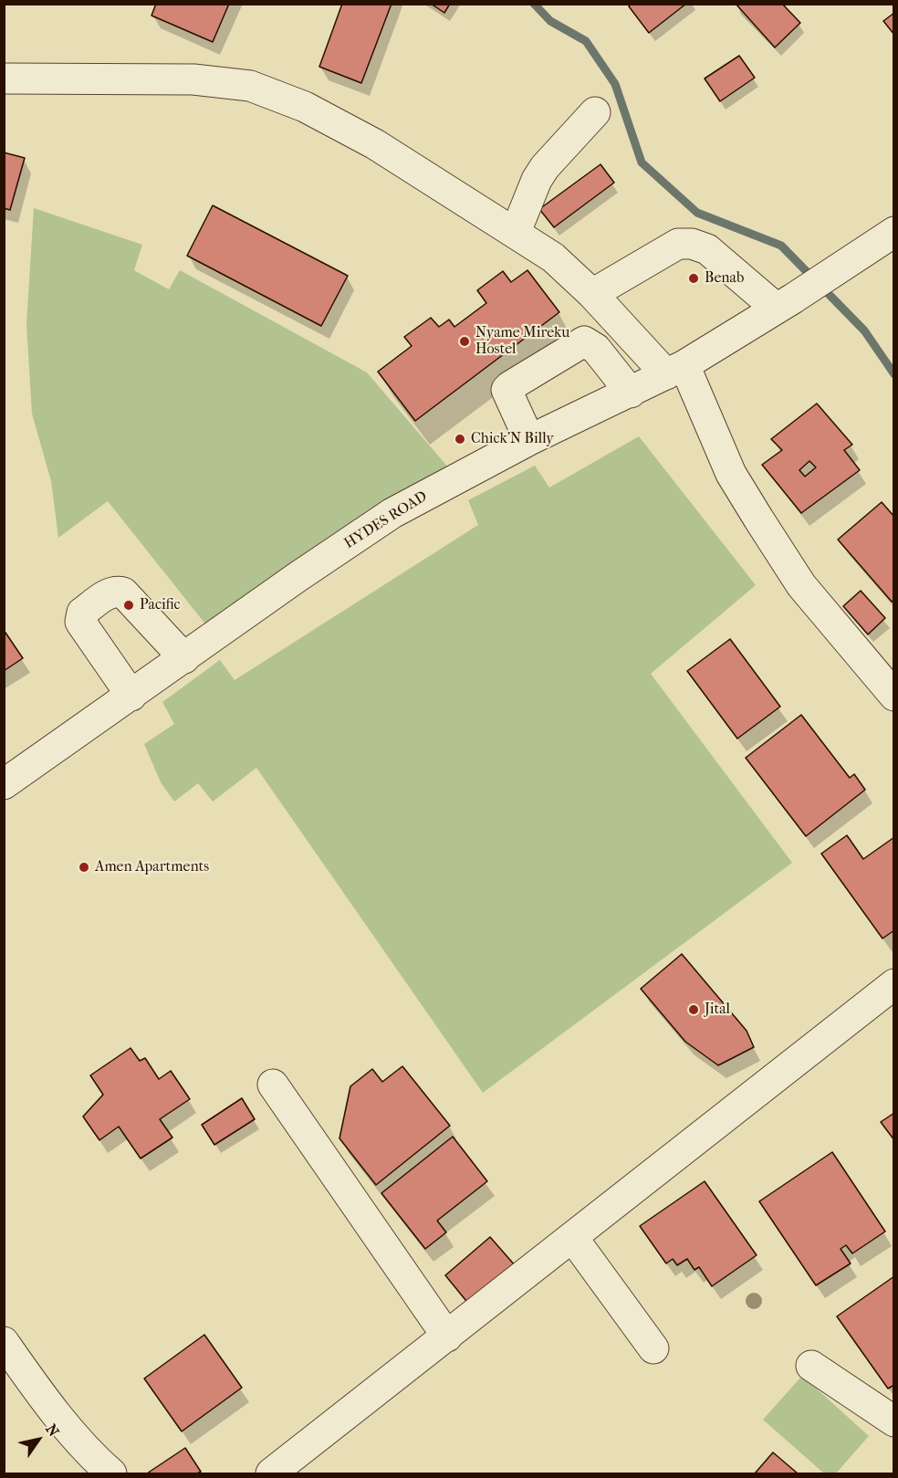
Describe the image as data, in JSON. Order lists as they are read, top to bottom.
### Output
{
  "streets": {
    "street": ["HYDES ROAD"]
  },
  "places": [
    "Benab",
    "Nyame Mireku Hostel",
    "Chick'N Billy",
    "Pacific",
    "Amen Apartments",
    "Jital"
  ],
  "north": "top right"
}
